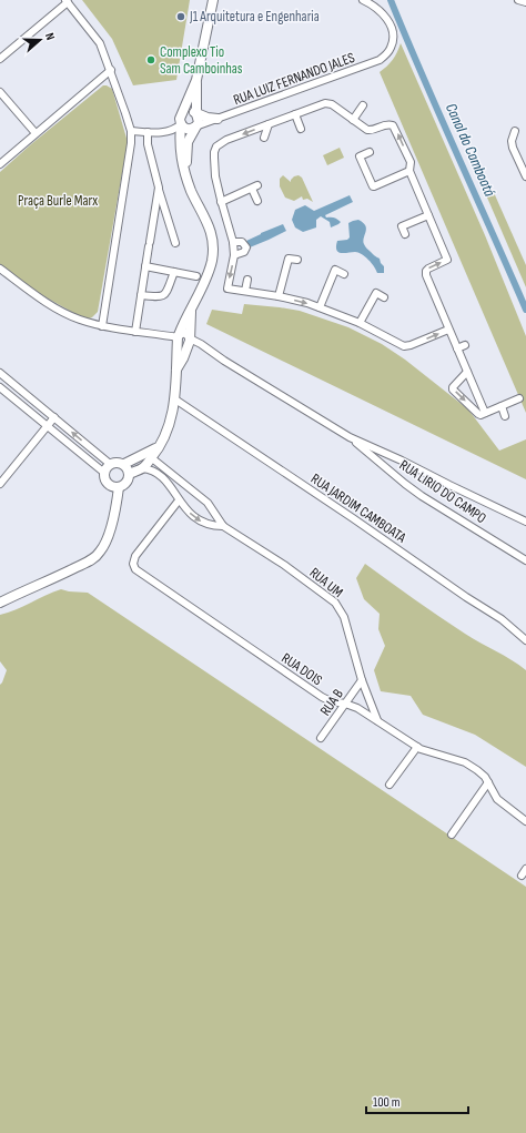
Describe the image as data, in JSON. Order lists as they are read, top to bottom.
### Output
{
  "streets": {
    "street": [
      "RUA LUIZ FERNANDO JALES",
      "RUA LIRIO DO CAMPO",
      "RUA JARDIM CAMBOATA",
      "RUA UM",
      "RUA DOIS",
      "RUA B"
    ]
  },
  "crossings": [
    ["RUA UM", "RUA DOIS"],
    ["RUA UM", "RUA B"],
    ["RUA DOIS", "RUA B"]
  ],
  "water": ["Canal do Camboatá"],
  "parks": ["Praça Burle Marx"],
  "places": ["J1 Arquitetura e Engenharia", "Complexo Tio Sam Camboinhas"],
  "scale_bar": "100 m",
  "north": "right"
}
